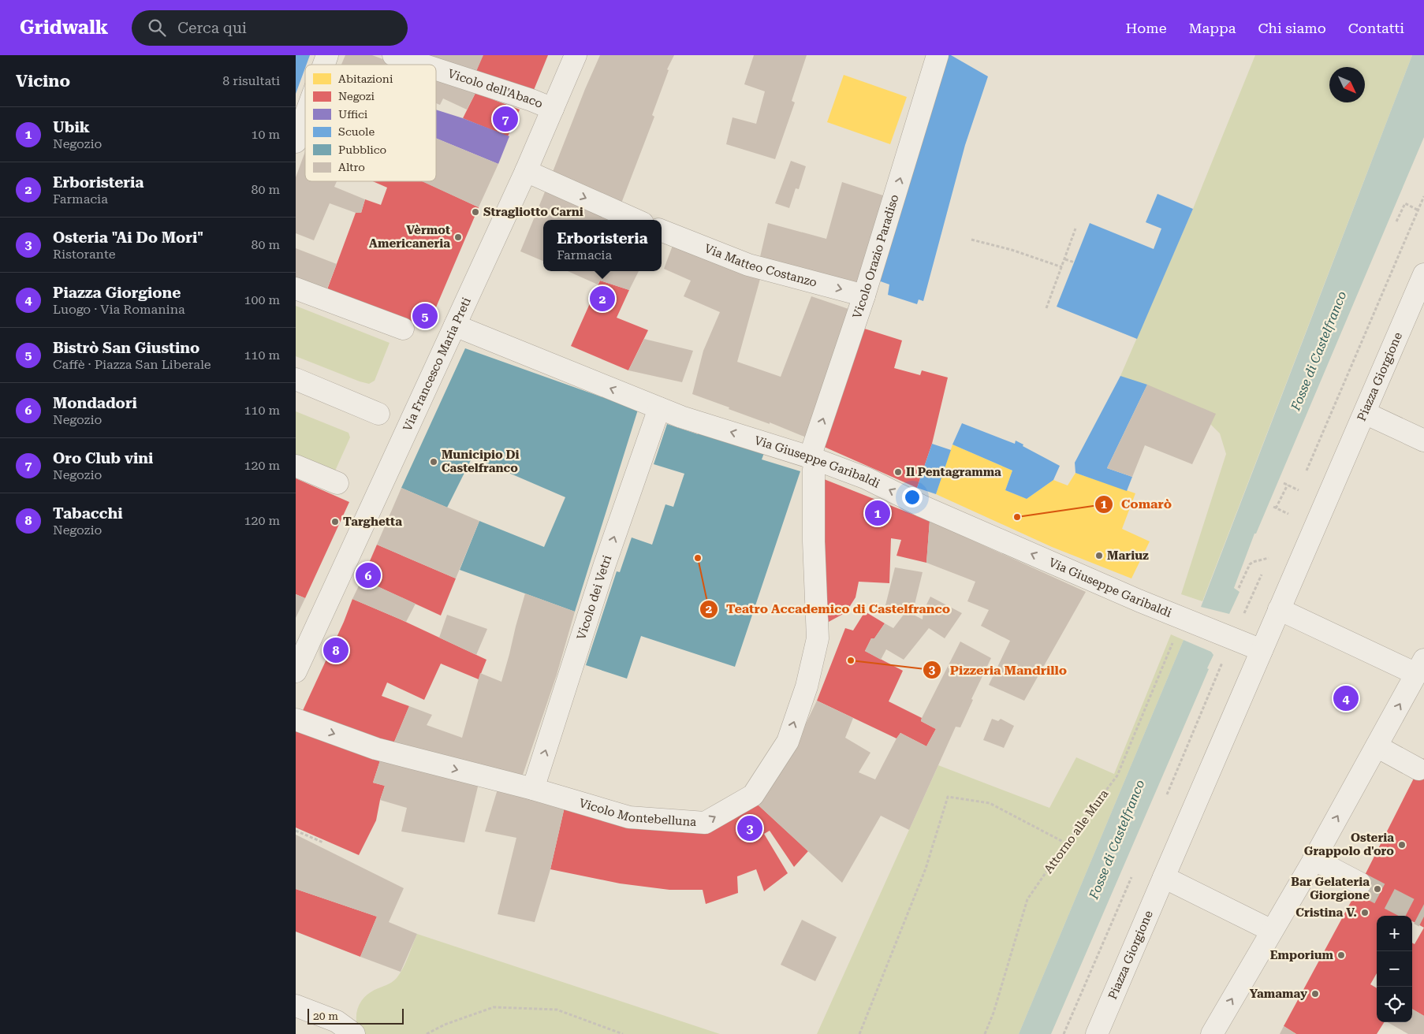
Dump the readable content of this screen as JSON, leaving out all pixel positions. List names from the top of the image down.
{
  "streets": {
    "street": [
      "Vicolo dell'Abaco",
      "Vicolo Orazio Paradiso",
      "Via Matteo Costanzo",
      "Via Francesco Maria Preti",
      "Piazza Giorgione",
      "Via Giuseppe Garibaldi",
      "Vicolo dei Vetri",
      "Vicolo Montebelluna"
    ],
    "path": ["Attorno alle Mura"]
  },
  "crossings": [
    ["Vicolo dell'Abaco", "Via Francesco Maria Preti"],
    ["Vicolo Orazio Paradiso", "Via Matteo Costanzo"],
    ["Vicolo Orazio Paradiso", "Via Giuseppe Garibaldi"],
    ["Vicolo Orazio Paradiso", "Vicolo Montebelluna"],
    ["Via Francesco Maria Preti", "Via Giuseppe Garibaldi"],
    ["Piazza Giorgione", "Via Giuseppe Garibaldi"],
    ["Via Giuseppe Garibaldi", "Vicolo dei Vetri"],
    ["Via Giuseppe Garibaldi", "Vicolo Montebelluna"],
    ["Via Giuseppe Garibaldi", "Attorno alle Mura"],
    ["Vicolo dei Vetri", "Vicolo Montebelluna"]
  ],
  "one_way": [
    "Vicolo Orazio Paradiso",
    "Via Matteo Costanzo",
    "Via Giuseppe Garibaldi",
    "Vicolo dei Vetri"
  ],
  "water": ["Fosse di Castelfranco"],
  "places": [
    "Stragliotto Carni",
    "Vèrmot Americaneria",
    "Municipio Di Castelfranco",
    "Il Pentagramma",
    "Comarò",
    "Targhetta",
    "Mariuz",
    "Teatro Accademico di Castelfranco",
    "Pizzeria Mandrillo",
    "Osteria Grappolo d'oro",
    "Bar Gelateria Giorgione",
    "Cristina V.",
    "Emporium",
    "Yamamay"
  ],
  "legend": [
    "Abitazioni",
    "Negozi",
    "Uffici",
    "Scuole",
    "Pubblico",
    "Altro"
  ],
  "scale_bar": "20 m",
  "north": "bottom right",
  "page": {
    "header": "Gridwalk",
    "search": "Cerca qui",
    "nav": [
      "Home",
      "Mappa",
      "Chi siamo",
      "Contatti"
    ],
    "heading": ["Vicino", "8 risultati"],
    "pins": [
      "7",
      "2",
      "5",
      "1",
      "6",
      "8",
      "4",
      "3"
    ],
    "list": [
      {
        "mark": "1",
        "name": "Ubik",
        "note": "Negozio",
        "value": "10 m"
      },
      {
        "mark": "2",
        "name": "Erboristeria",
        "note": "Farmacia",
        "value": "80 m"
      },
      {
        "mark": "3",
        "name": "Osteria \"Ai Do Mori\"",
        "note": "Ristorante",
        "value": "80 m"
      },
      {
        "mark": "4",
        "name": "Piazza Giorgione",
        "note": "Luogo · Via Romanina",
        "value": "100 m"
      },
      {
        "mark": "5",
        "name": "Bistrò San Giustino",
        "note": "Caffè · Piazza San Liberale",
        "value": "110 m"
      },
      {
        "mark": "6",
        "name": "Mondadori",
        "note": "Negozio",
        "value": "110 m"
      },
      {
        "mark": "7",
        "name": "Oro Club vini",
        "note": "Negozio",
        "value": "120 m"
      },
      {
        "mark": "8",
        "name": "Tabacchi",
        "note": "Negozio",
        "value": "120 m"
      }
    ],
    "popup": ["Erboristeria", "Farmacia"],
    "map_buttons": ["+", "−"],
    "scale": "20 m"
  }
}
